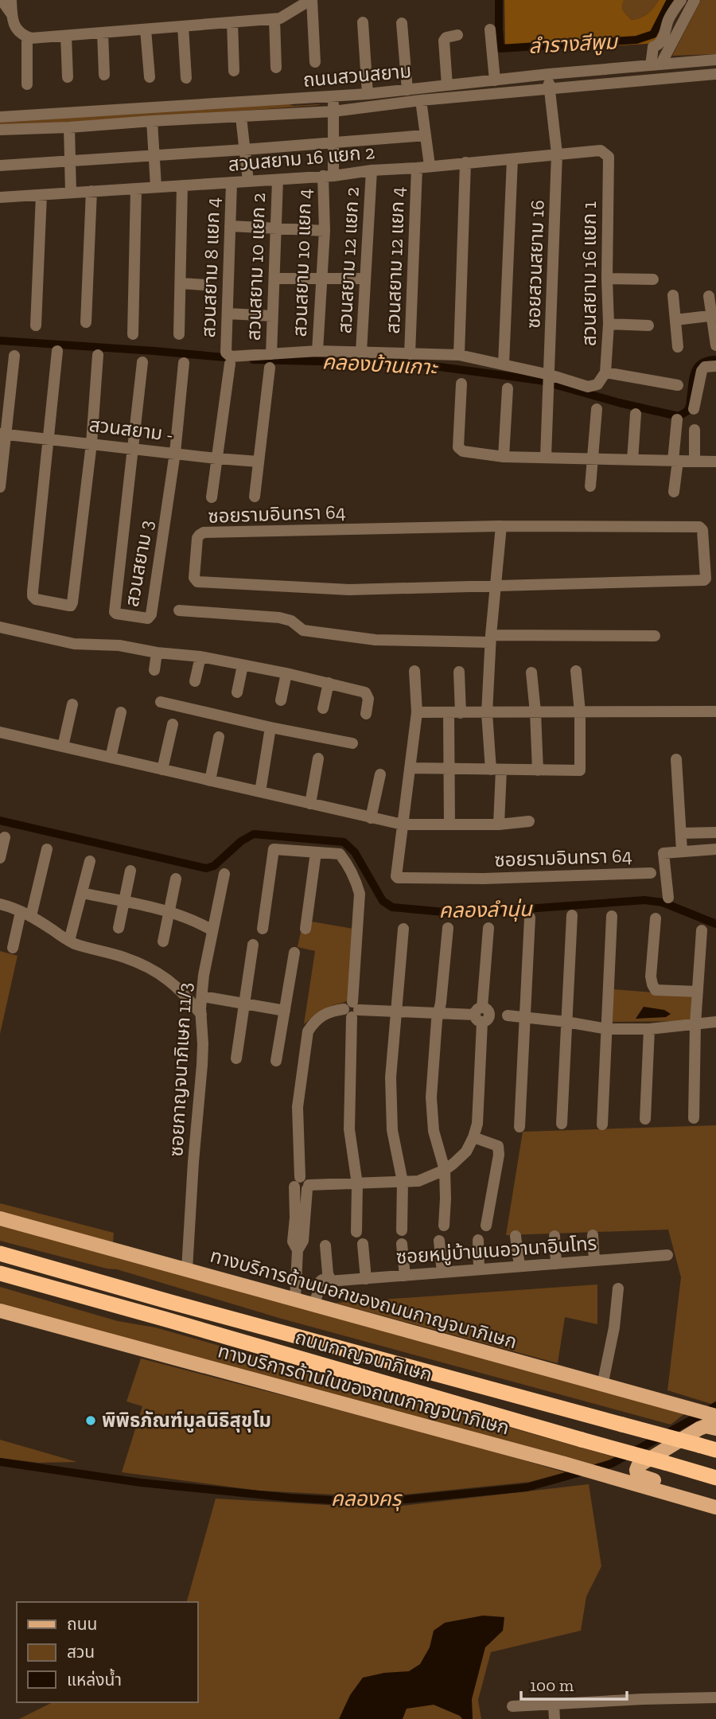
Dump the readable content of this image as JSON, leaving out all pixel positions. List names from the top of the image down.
{
  "streets": {
    "highway": ["ถนนกาญจนาภิเษก"],
    "main road": ["ทางบริการด้านนอกของถนนกาญจนาภิเษก", "ทางบริการด้านในของถนนกาญจนาภิเษก"],
    "street": [
      "ถนนสวนสยาม",
      "สวนสยาม 16 แยก 2",
      "สวนสยาม 12 แยก 2",
      "สวนสยาม 12 แยก 4",
      "สวนสยาม 10 แยก 4",
      "ซอยสวนสยาม 16",
      "สวนสยาม 10 แยก 2",
      "สวนสยาม 8 แยก 4",
      "สวนสยาม 16 แยก 1",
      "สวนสยาม -",
      "ซอยรามอินทรา 64",
      "สวนสยาม 3",
      "ซอยกาญจนาภิเษก 11/3",
      "ซอยหมู่บ้านเนอวานาอินโทร"
    ]
  },
  "crossings": [
    ["ถนนสวนสยาม", "สวนสยาม 10 แยก 4"],
    ["ถนนสวนสยาม", "ซอยสวนสยาม 16"],
    ["สวนสยาม 16 แยก 2", "สวนสยาม 12 แยก 2"],
    ["สวนสยาม 16 แยก 2", "สวนสยาม 12 แยก 4"],
    ["สวนสยาม 16 แยก 2", "สวนสยาม 10 แยก 4"],
    ["สวนสยาม 16 แยก 2", "ซอยสวนสยาม 16"],
    ["สวนสยาม 16 แยก 2", "สวนสยาม 10 แยก 2"],
    ["สวนสยาม 16 แยก 2", "สวนสยาม 8 แยก 4"],
    ["สวนสยาม 16 แยก 2", "สวนสยาม 16 แยก 1"],
    ["ซอยสวนสยาม 16", "สวนสยาม 16 แยก 1"],
    ["สวนสยาม 10 แยก 2", "สวนสยาม 8 แยก 4"],
    ["สวนสยาม -", "สวนสยาม 3"],
    ["ซอยกาญจนาภิเษก 11/3", "ทางบริการด้านนอกของถนนกาญจนาภิเษก"],
    ["ซอยหมู่บ้านเนอวานาอินโทร", "ทางบริการด้านนอกของถนนกาญจนาภิเษก"]
  ],
  "water": [
    "ลำรางสีพูม",
    "คลองบ้านเกาะ",
    "คลองลำนุ่น",
    "คลองครุ"
  ],
  "places": ["พิพิธภัณฑ์มูลนิธิสุขุโม"],
  "legend": ["ถนน", "สวน", "แหล่งน้ำ"],
  "scale_bar": "100 m"
}
